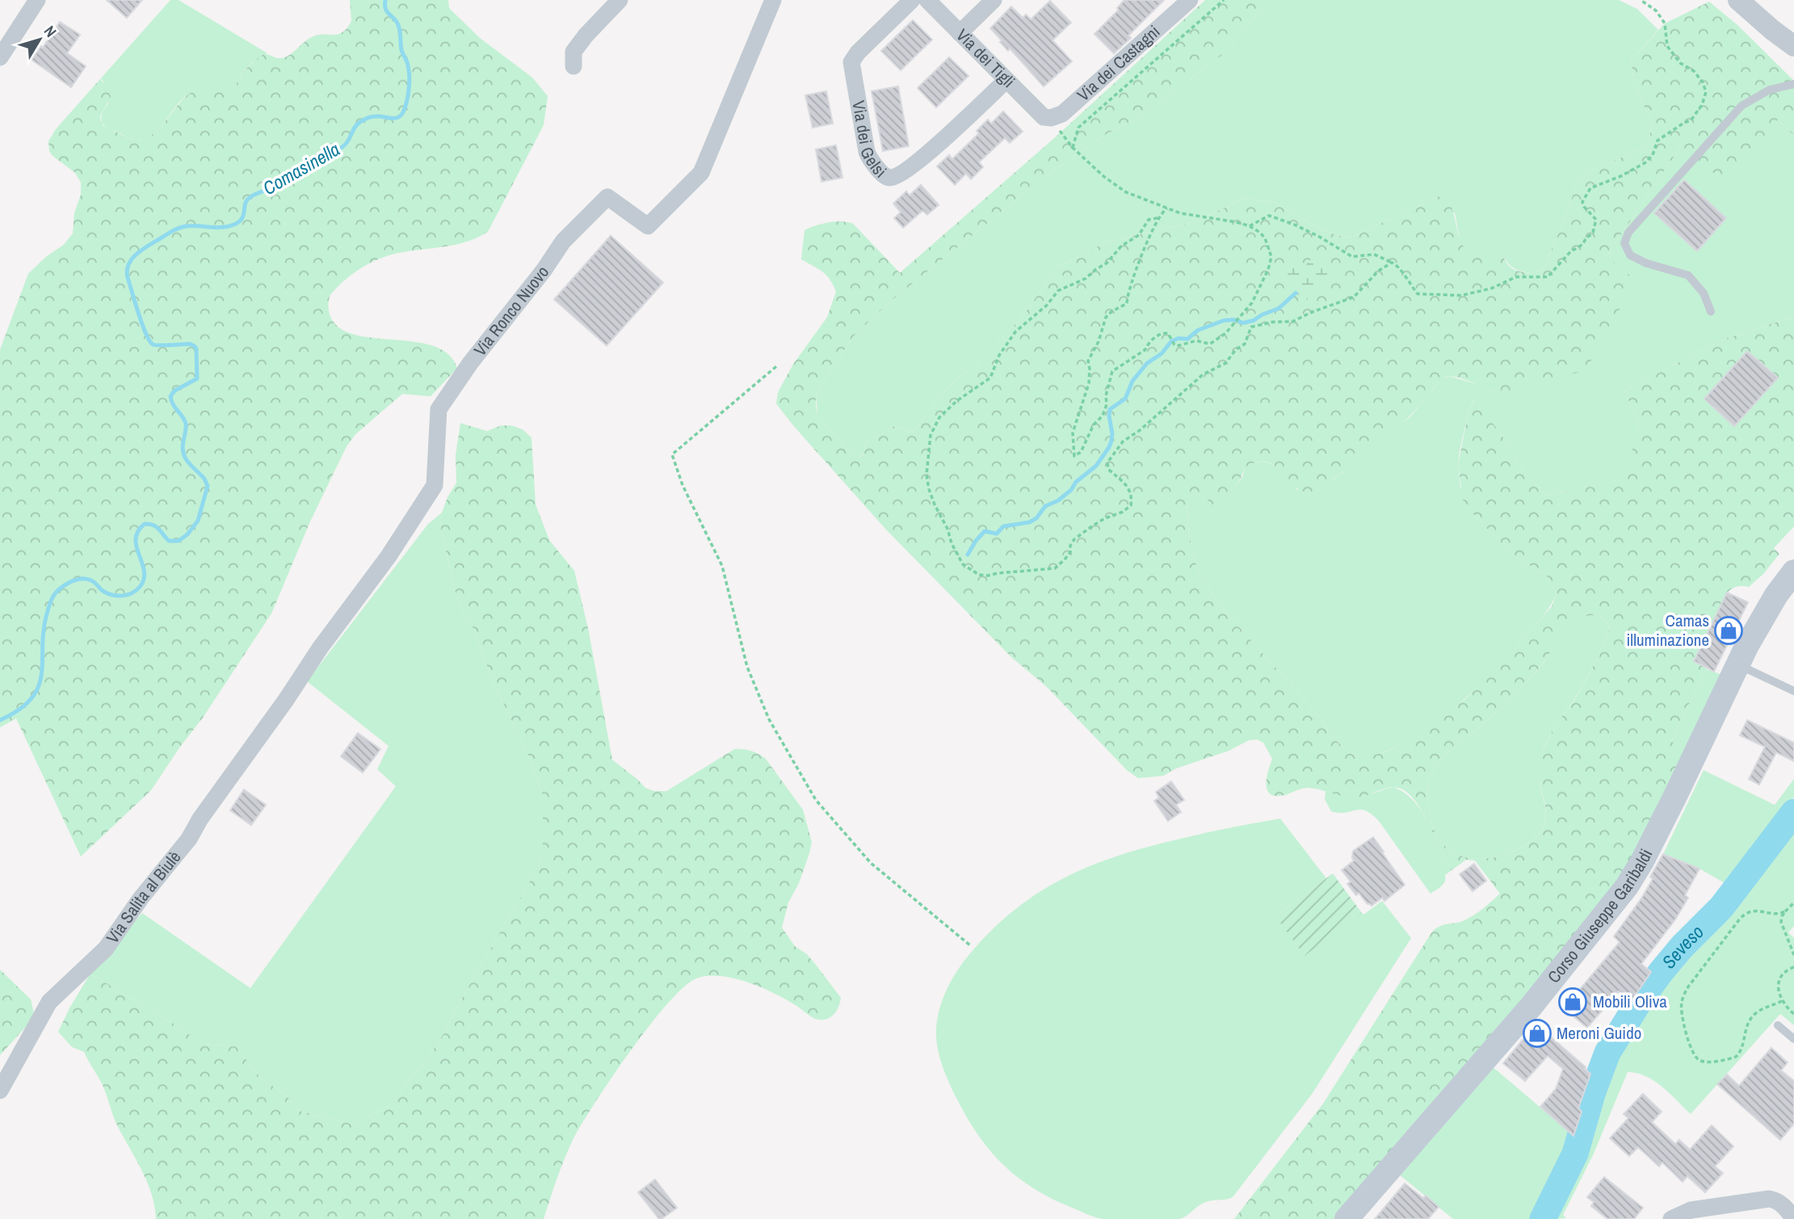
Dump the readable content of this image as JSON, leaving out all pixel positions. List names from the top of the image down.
{
  "streets": {
    "main road": ["Corso Giuseppe Garibaldi"],
    "street": [
      "Via dei Tigli",
      "Via dei Castagni",
      "Via dei Gelsi",
      "Via Ronco Nuovo",
      "Via Salita al Biulè"
    ]
  },
  "crossings": [
    ["Via dei Tigli", "Via dei Castagni"],
    ["Via dei Tigli", "Via dei Gelsi"],
    ["Via Ronco Nuovo", "Via Salita al Biulè"]
  ],
  "water": ["Comasinella", "Seveso"],
  "places": {
    "shop": ["Camas illuminazione", "Mobili Oliva", "Meroni Guido"]
  },
  "north": "top right"
}
